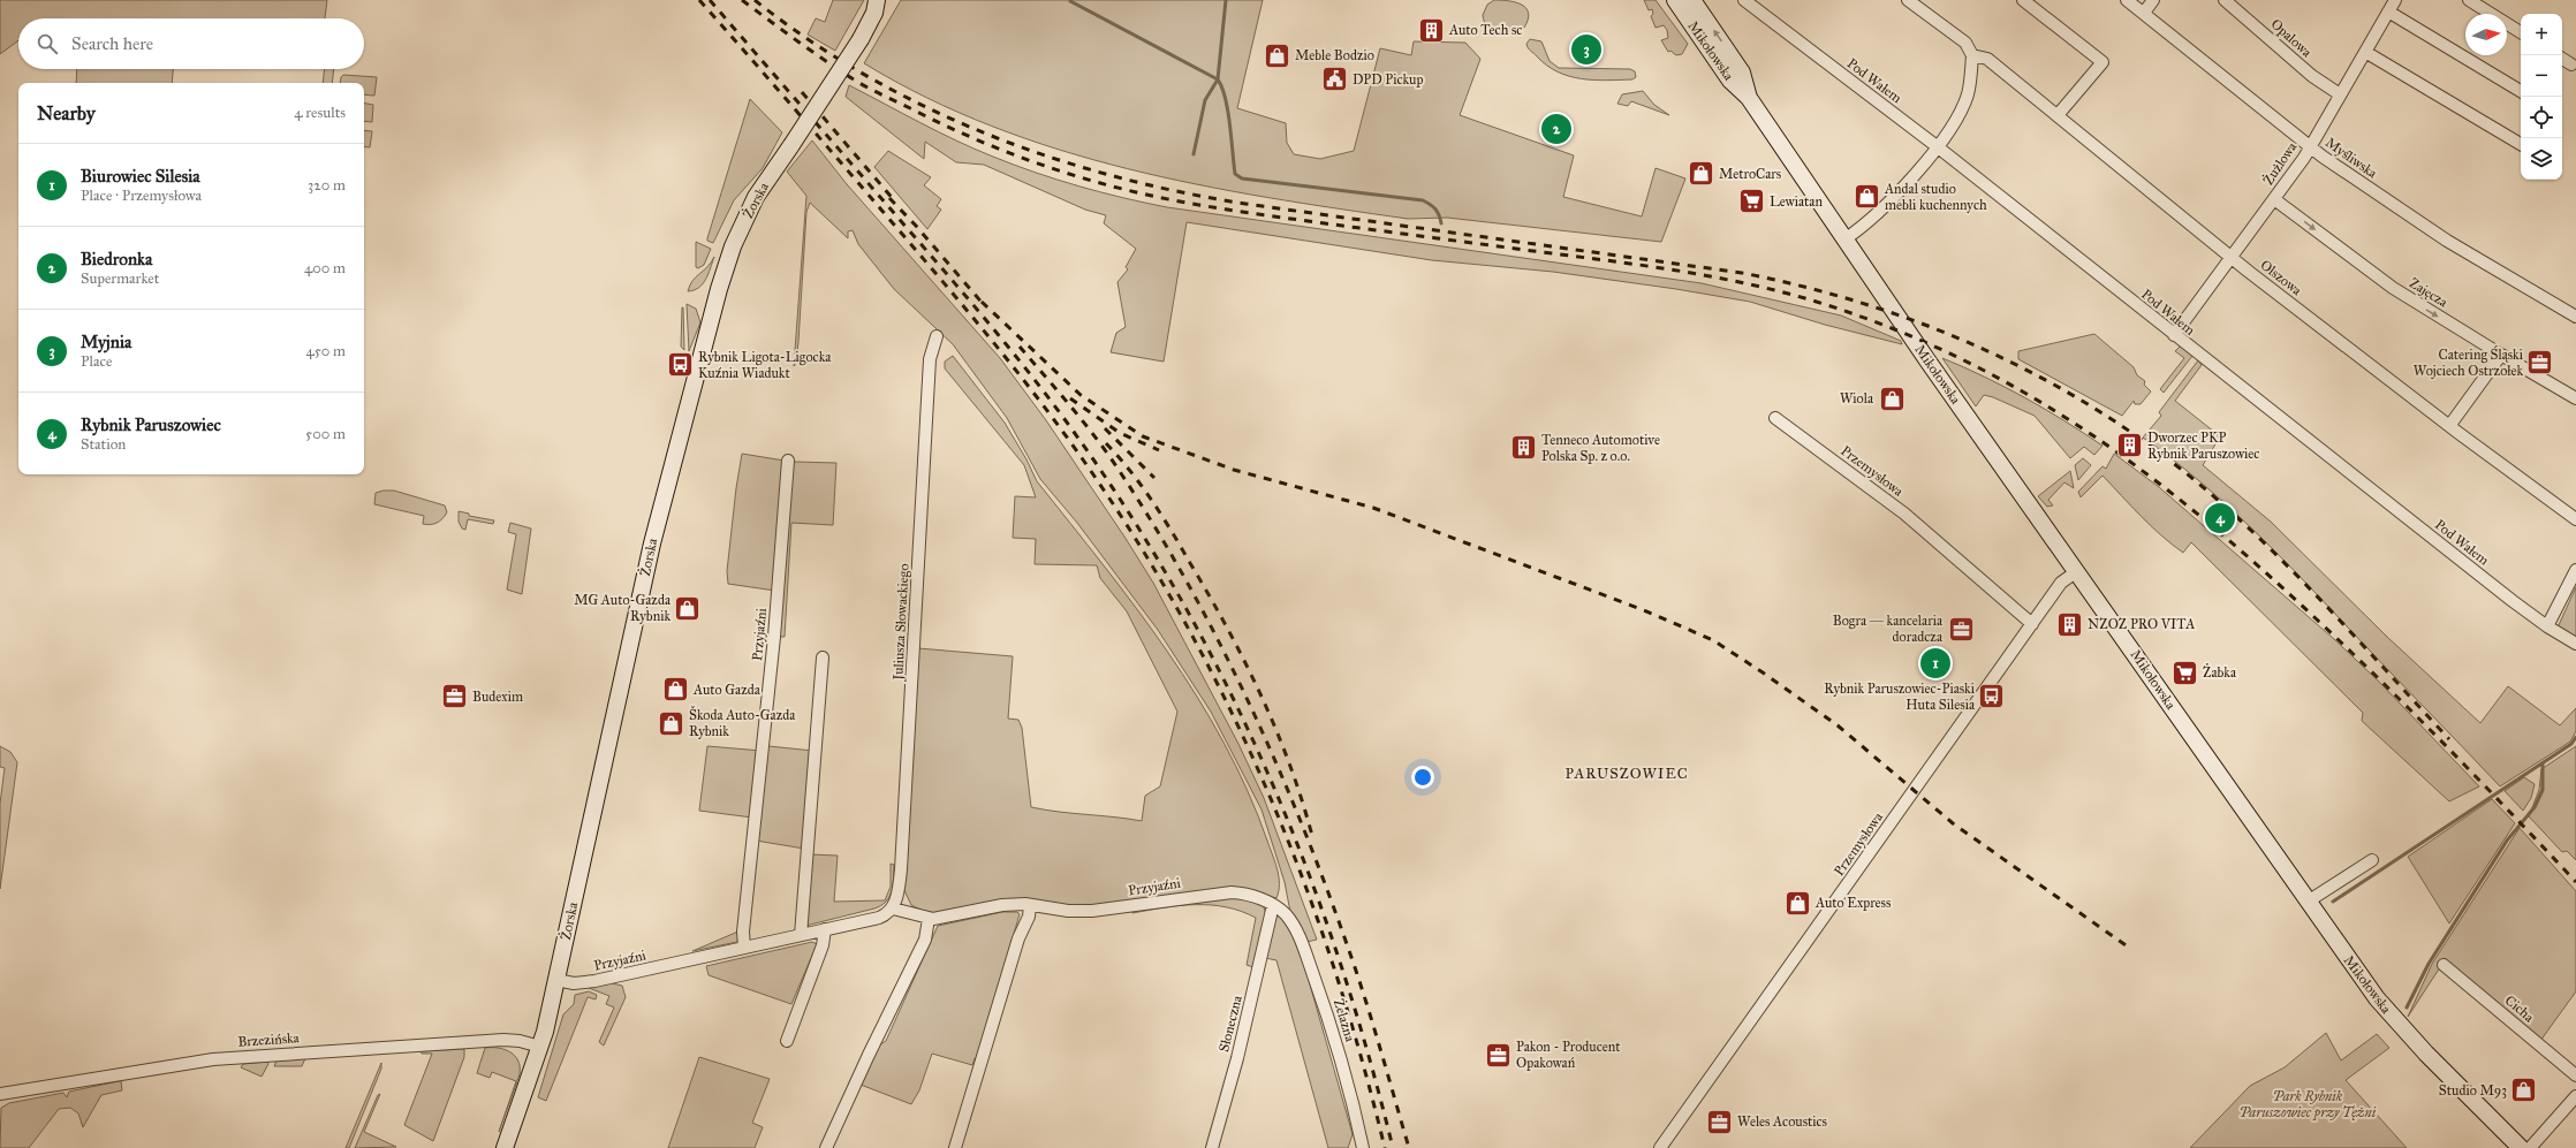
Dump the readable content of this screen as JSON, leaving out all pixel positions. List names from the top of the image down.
{
  "streets": {
    "main road": ["Mikołowska", "Żorska"],
    "street": [
      "Opalowa",
      "Pod Wałem",
      "Myśliwska",
      "Żużlowa",
      "Olszowa",
      "Zajęcza",
      "Przemysłowa",
      "Juliusza Słowackiego",
      "Przyjaźni",
      "Cicha",
      "Żelazna",
      "Słoneczna",
      "Brzezińska"
    ]
  },
  "crossings": [
    ["Opalowa", "Żużlowa"],
    ["Mikołowska", "Przemysłowa"],
    ["Pod Wałem", "Żużlowa"],
    ["Myśliwska", "Żużlowa"],
    ["Żużlowa", "Olszowa"],
    ["Żużlowa", "Zajęcza"],
    ["Żorska", "Przyjaźni"],
    ["Żorska", "Brzezińska"],
    ["Juliusza Słowackiego", "Przyjaźni"],
    ["Przyjaźni", "Żelazna"],
    ["Przyjaźni", "Słoneczna"],
    ["Żelazna", "Słoneczna"]
  ],
  "one_way": ["Zajęcza"],
  "districts": ["PARUSZOWIEC"],
  "parks": ["Park Rybnik Paruszowiec przy Tężni"],
  "places": {
    "building": [
      "Auto Tech sc",
      "Dworzec PKP Rybnik Paruszowiec",
      "Tenneco Automotive Polska Sp. z o.o.",
      "NZOZ PRO VITA"
    ],
    "shop": [
      "Meble Bodzio",
      "MetroCars",
      "Andal studio mebli kuchennych",
      "Wiola",
      "MG Auto-Gazda Rybnik",
      "Auto Gazda",
      "Škoda Auto-Gazda Rybnik",
      "Auto Express",
      "Studio M93"
    ],
    "public building": ["DPD Pickup"],
    "supermarket": ["Lewiatan", "Żabka"],
    "office": [
      "Catering Śląski Wojciech Ostrzołek",
      "Bogra — kancelaria doradcza",
      "Budexim",
      "Pakon - Producent Opakowań",
      "Weles Acoustics"
    ],
    "bus stop": ["Rybnik Ligota-Ligocka Kuźnia Wiadukt", "Rybnik Paruszowiec-Piaski Huta Silesia"]
  },
  "north": "right",
  "page": {
    "map_buttons": ["+", "−"],
    "search": "Search here",
    "pins": [
      "3",
      "2",
      "4",
      "1"
    ],
    "heading": ["Nearby", "4 results"],
    "list": [
      {
        "mark": "1",
        "name": "Biurowiec Silesia",
        "note": "Place · Przemysłowa",
        "value": "320 m"
      },
      {
        "mark": "2",
        "name": "Biedronka",
        "note": "Supermarket",
        "value": "400 m"
      },
      {
        "mark": "3",
        "name": "Myjnia",
        "note": "Place",
        "value": "450 m"
      },
      {
        "mark": "4",
        "name": "Rybnik Paruszowiec",
        "note": "Station",
        "value": "500 m"
      }
    ]
  }
}
